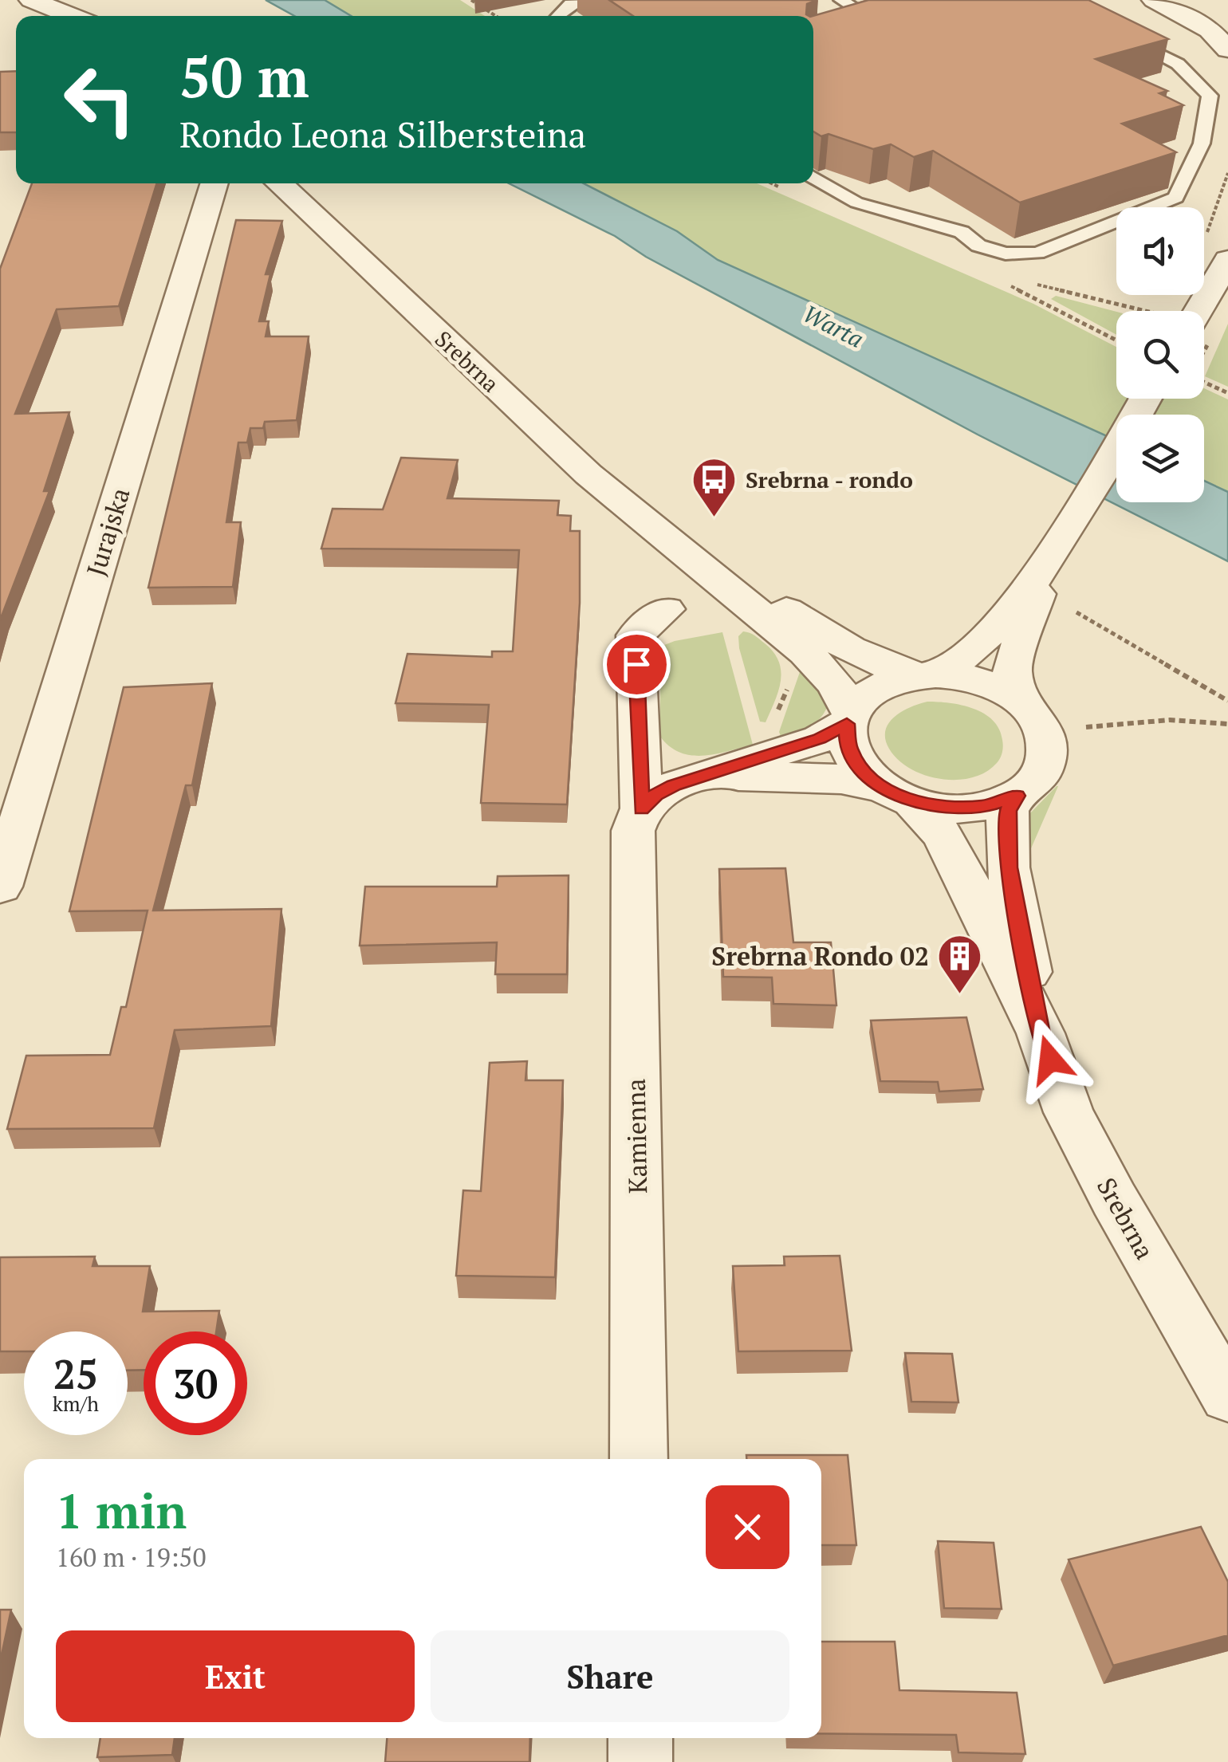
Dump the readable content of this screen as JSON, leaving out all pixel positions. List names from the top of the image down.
{
  "streets": {
    "street": ["Srebrna", "Jurajska", "Kamienna"]
  },
  "water": ["Warta"],
  "places": {
    "bus stop": ["Srebrna - rondo"],
    "building": ["Srebrna Rondo 02"]
  },
  "page": {
    "turn": ["50 m", "Rondo Leona Silbersteina"],
    "speed": "25 km/h",
    "limit": "30",
    "heading": ["1 min", "160 m · 19:50"],
    "buttons": ["Exit", "Share"]
  }
}
